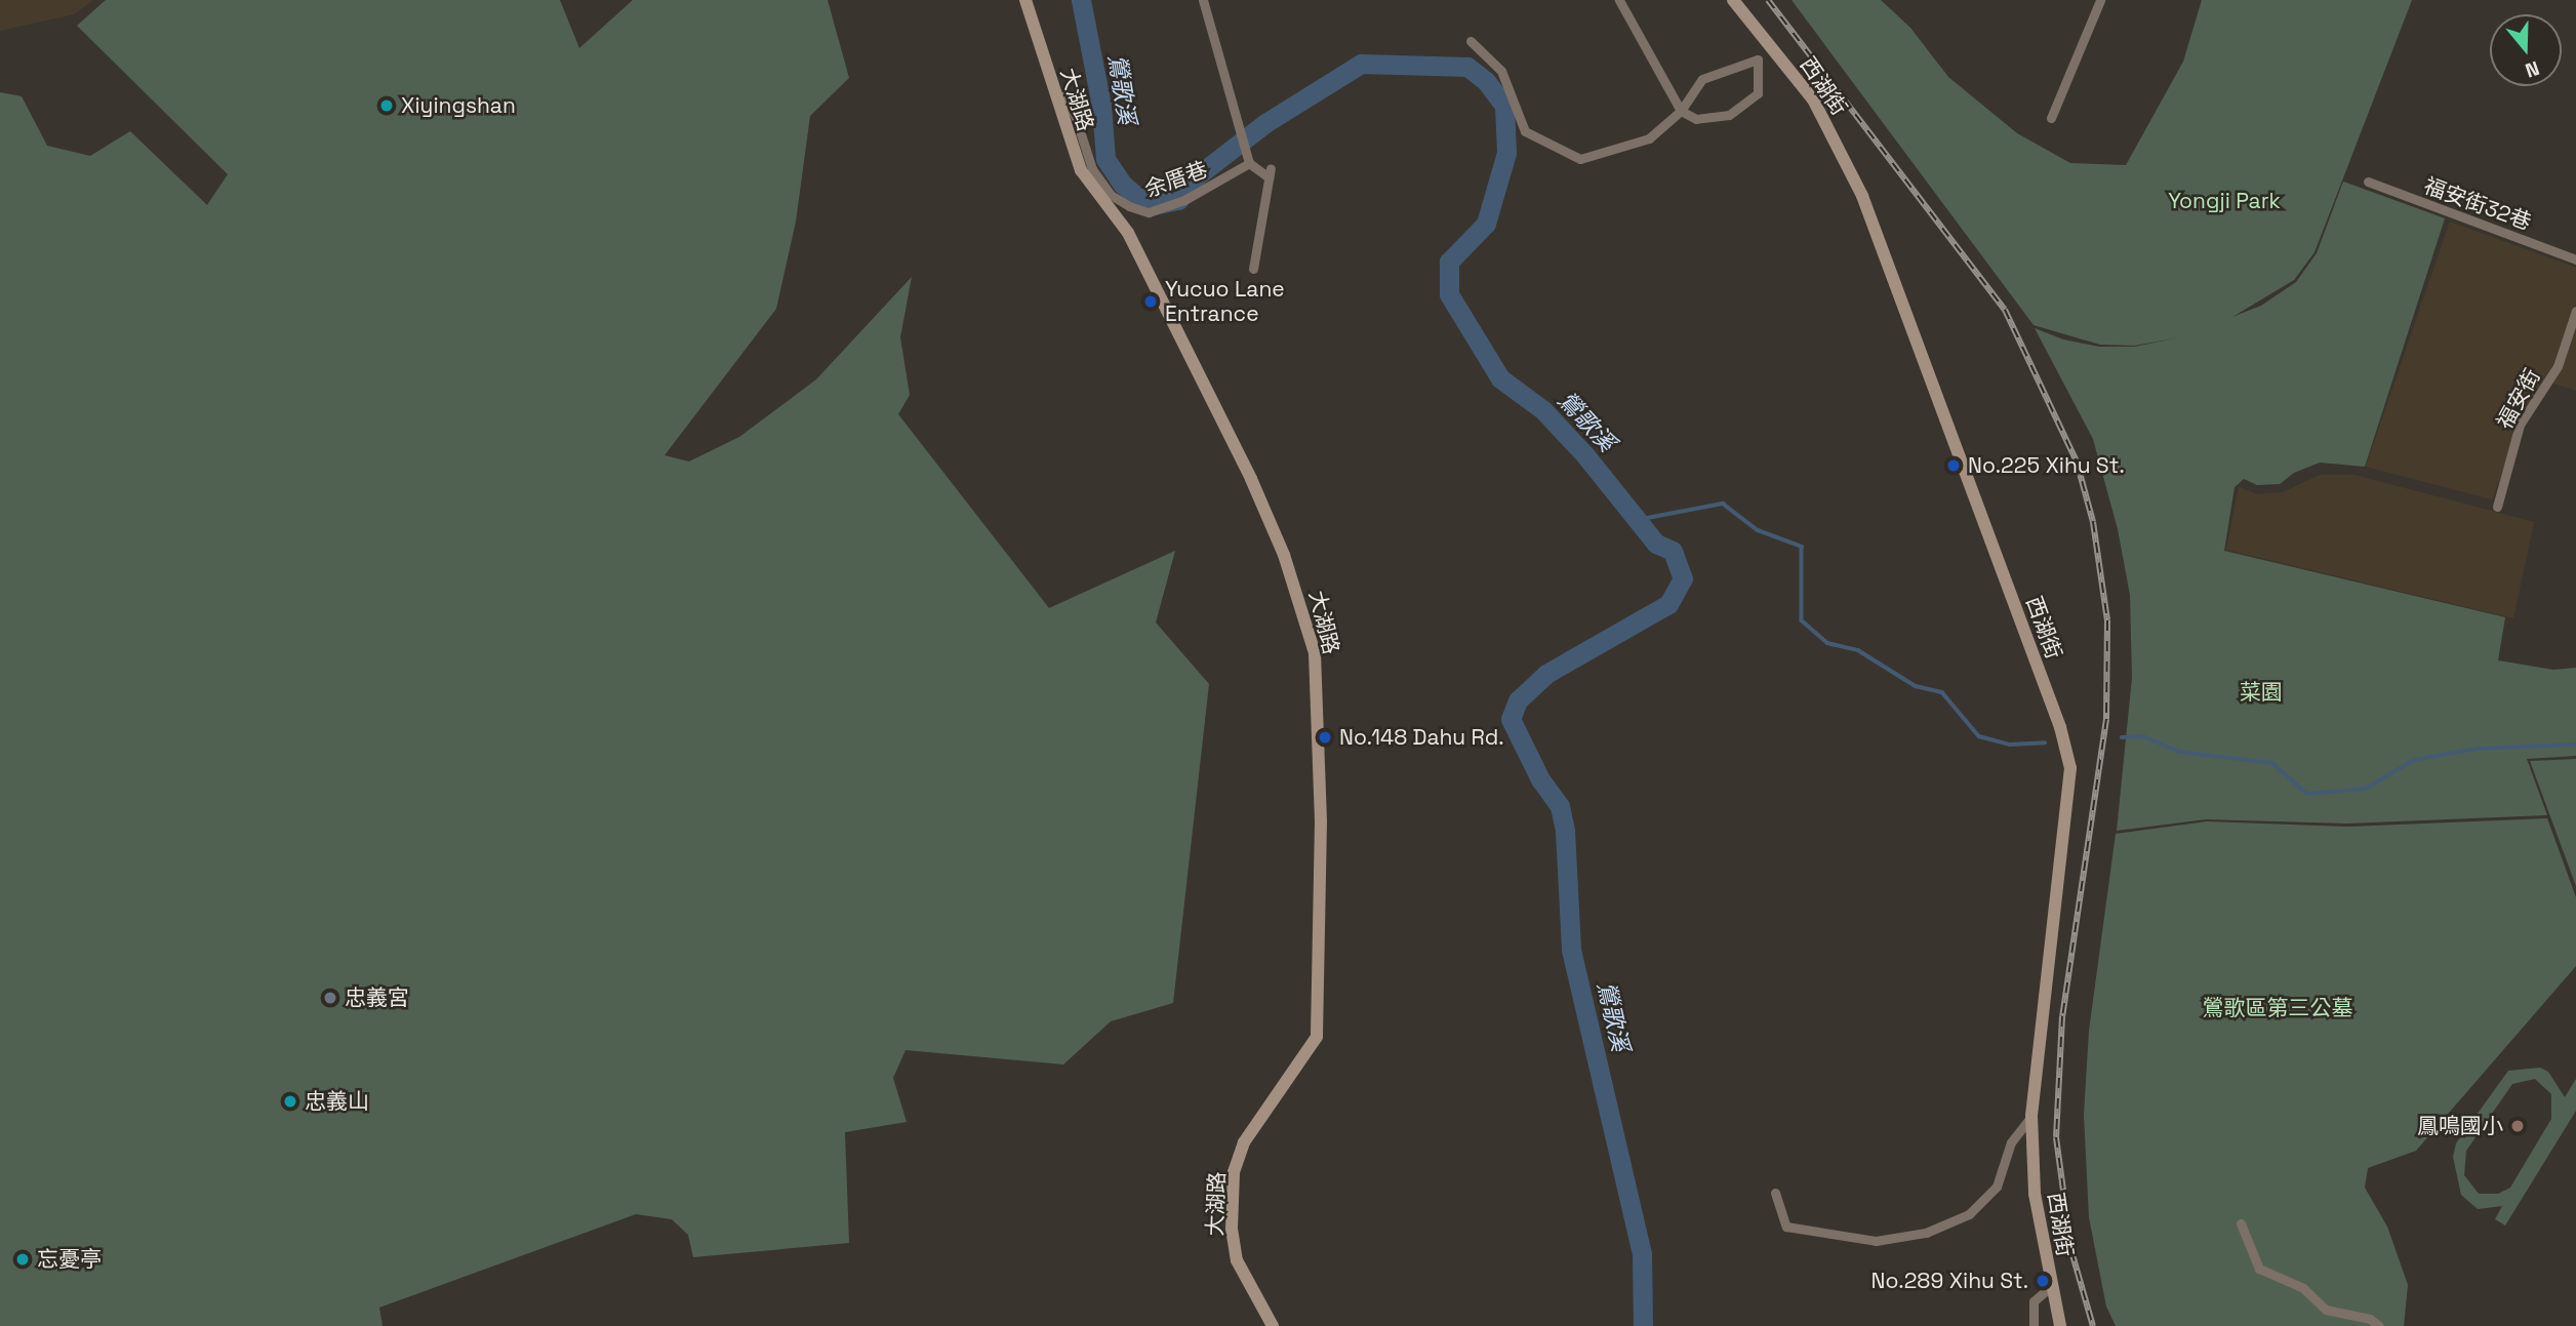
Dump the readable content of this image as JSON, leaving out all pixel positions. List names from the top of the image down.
{
  "streets": {
    "street": [
      "西湖街",
      "大湖路",
      "余厝巷",
      "福安街32巷",
      "福安街"
    ]
  },
  "crossings": [
    ["大湖路", "余厝巷"]
  ],
  "water": ["鶯歌溪"],
  "parks": ["Yongji Park", "菜園", "鶯歌區第三公墓"],
  "places": [
    "Xiyingshan",
    "Yucuo Lane Entrance",
    "No.225 Xihu St.",
    "No.148 Dahu Rd.",
    "忠義宮",
    "忠義山",
    "鳳鳴國小",
    "忘憂亭",
    "No.289 Xihu St."
  ],
  "north": "bottom"
}
